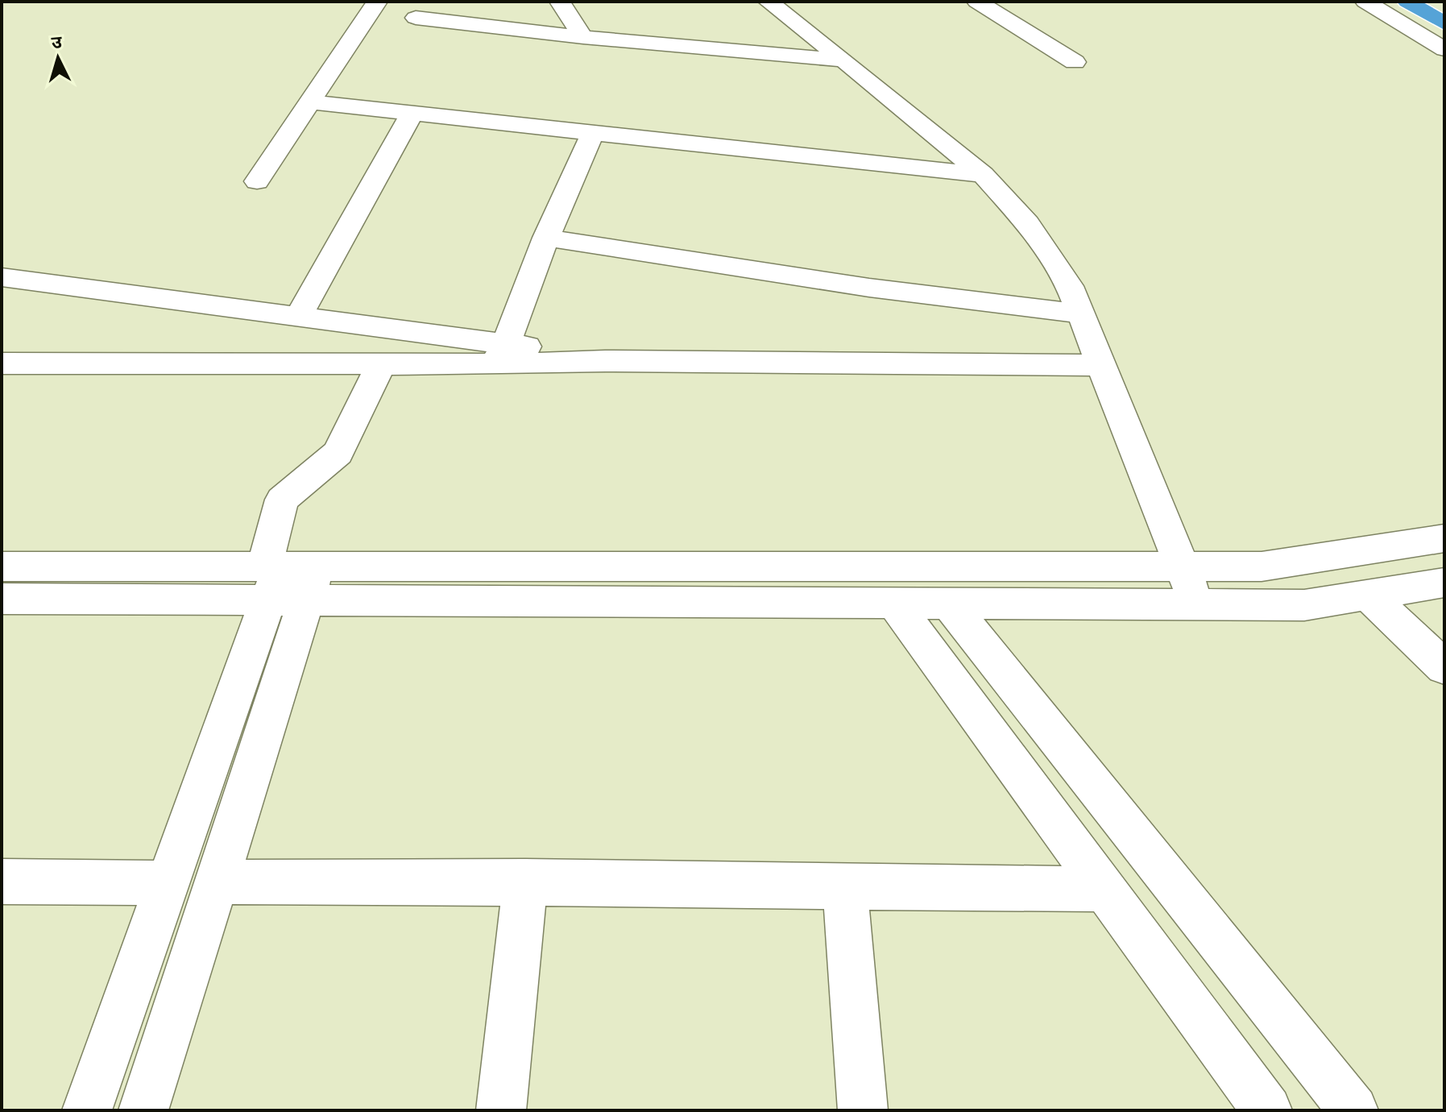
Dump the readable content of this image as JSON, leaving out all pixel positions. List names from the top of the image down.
{
  "north": "top"
}
